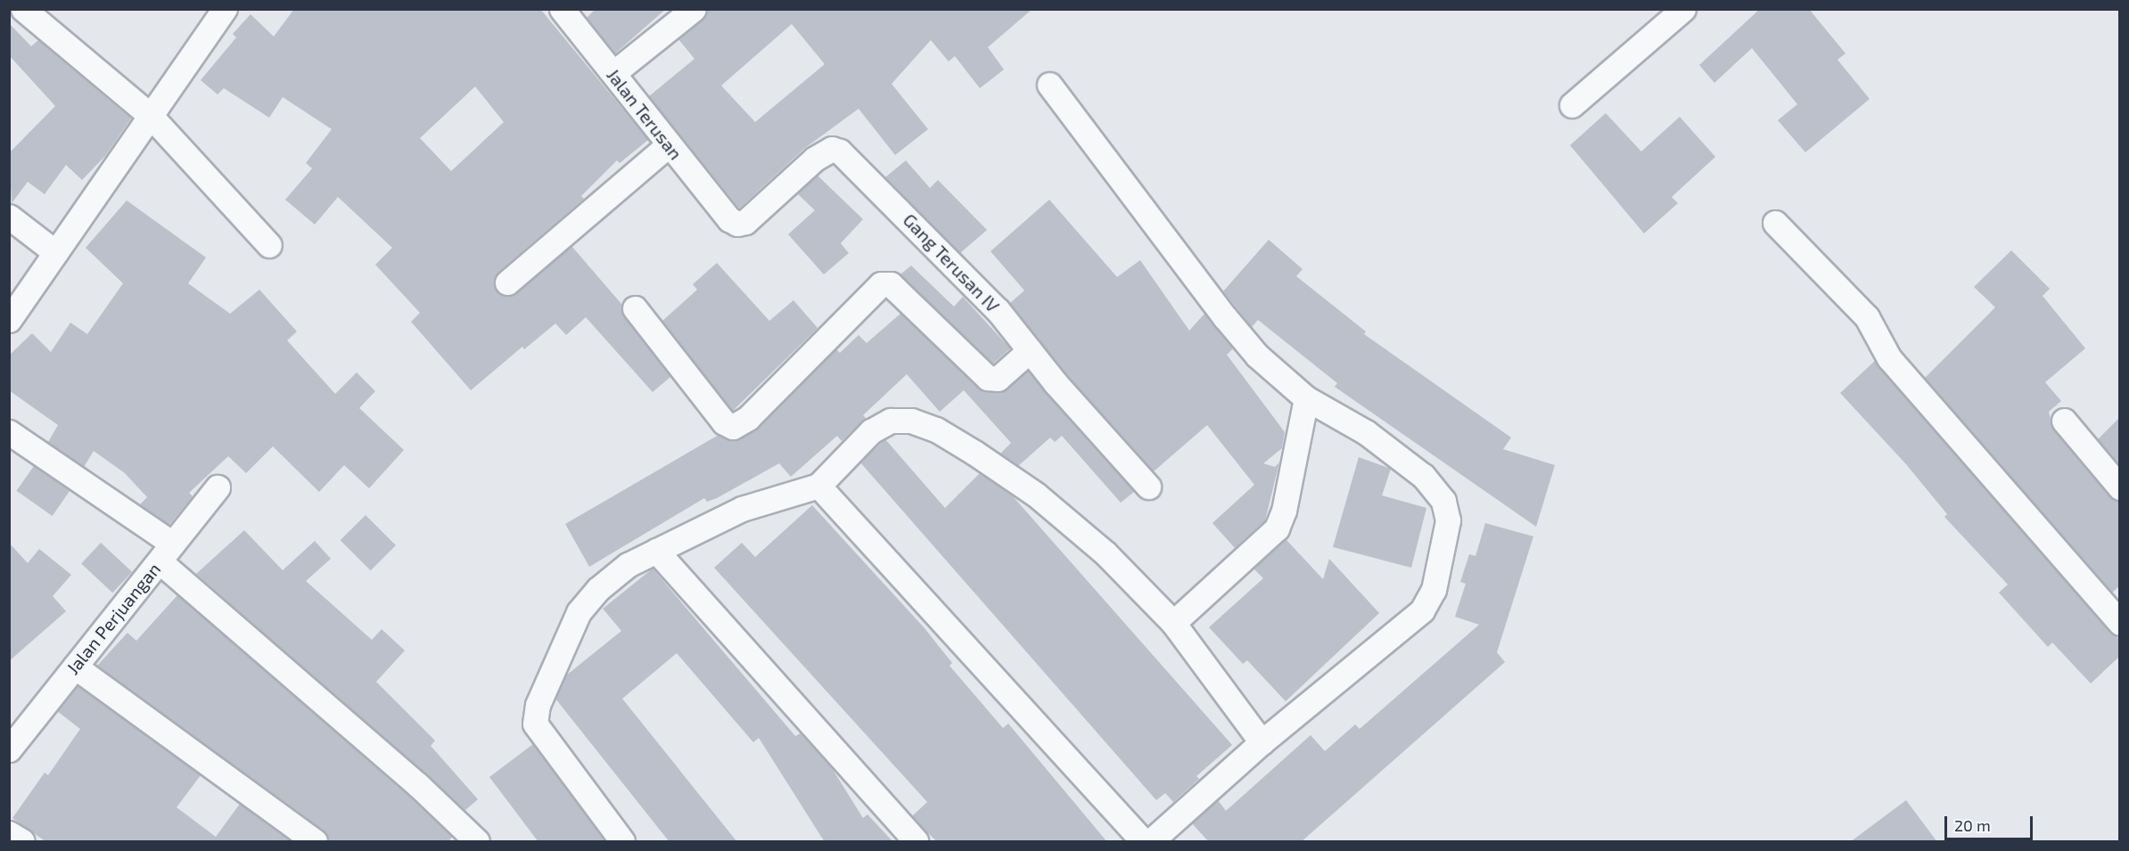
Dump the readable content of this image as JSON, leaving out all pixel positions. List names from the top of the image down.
{
  "streets": {
    "street": ["Jalan Terusan", "Gang Terusan IV", "Jalan Perjuangan"]
  },
  "crossings": [
    ["Jalan Terusan", "Gang Terusan IV"]
  ],
  "scale_bar": "20 m"
}
